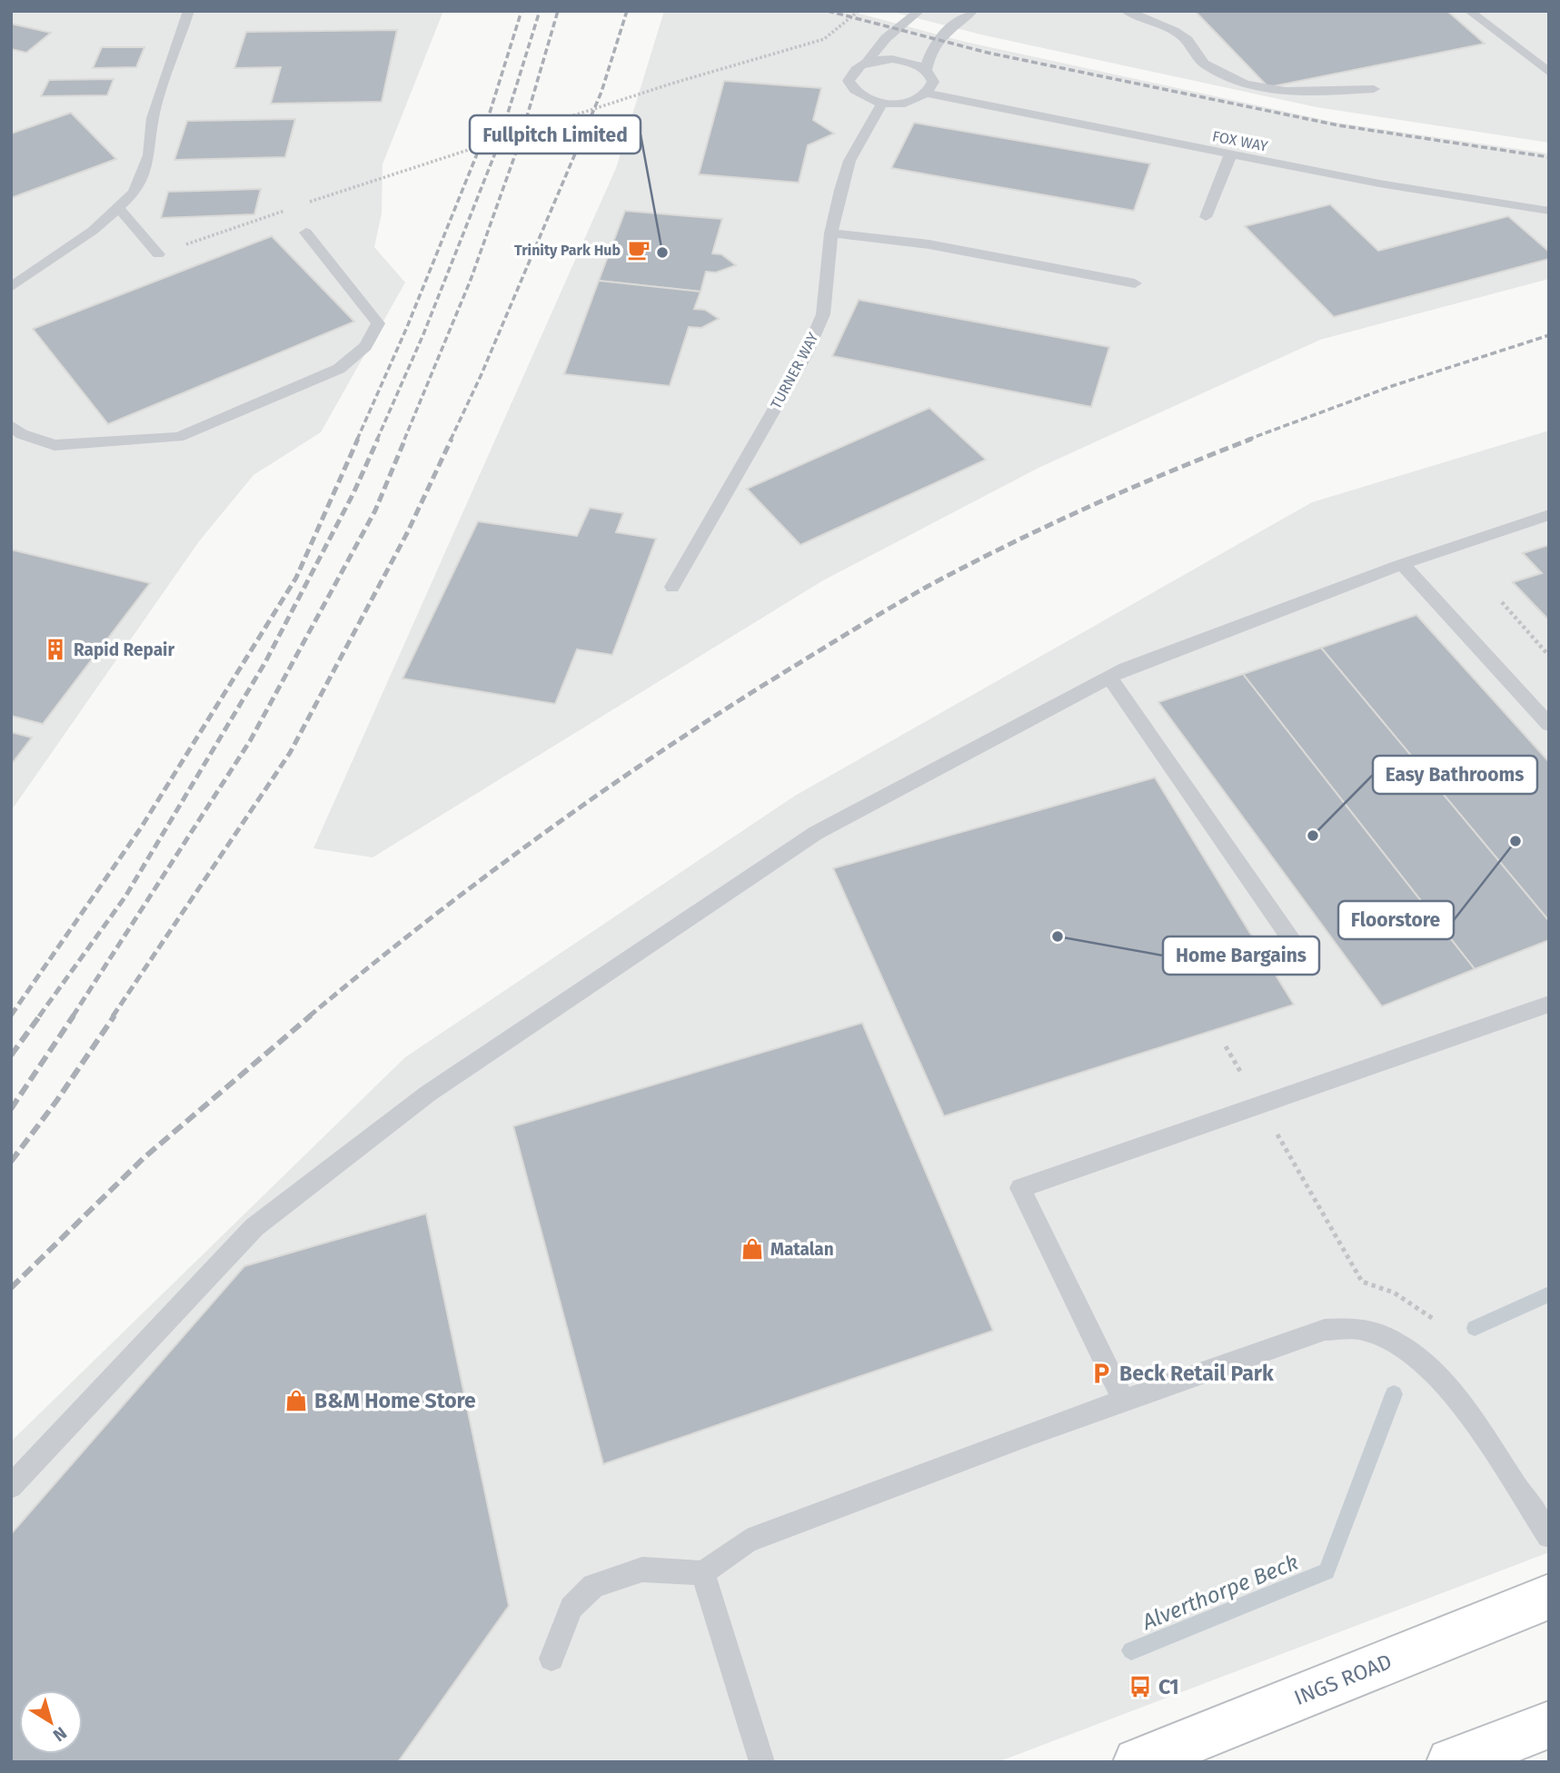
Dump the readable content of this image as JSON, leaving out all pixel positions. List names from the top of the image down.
{
  "streets": {
    "highway": ["INGS ROAD"],
    "lane": ["FOX WAY", "TURNER WAY"]
  },
  "water": ["Alverthorpe Beck"],
  "places": {
    "cafe": ["Trinity Park Hub"],
    "other": [
      "Fullpitch Limited",
      "Easy Bathrooms",
      "Floorstore",
      "Home Bargains"
    ],
    "building": ["Rapid Repair"],
    "shop": ["Matalan", "B&M Home Store"],
    "parking": ["Beck Retail Park"],
    "bus stop": ["C1"]
  },
  "north": "bottom right"
}
